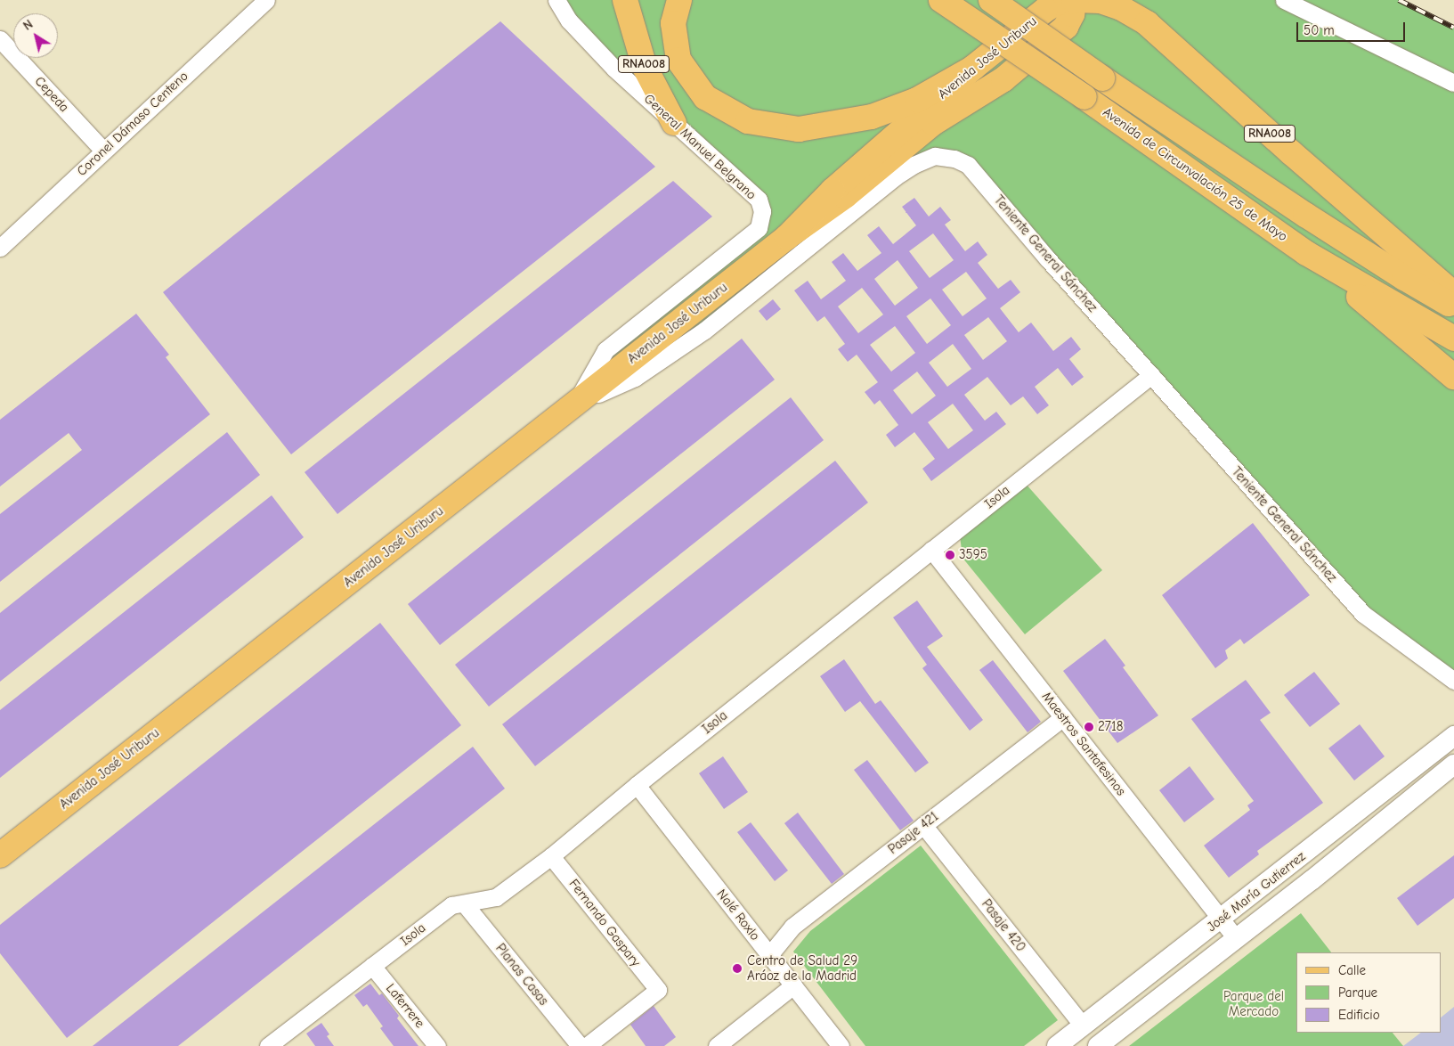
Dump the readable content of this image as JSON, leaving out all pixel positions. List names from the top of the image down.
{
  "streets": {
    "main road": ["Avenida José Uriburu", "RNA008", "Avenida de Circunvalación 25 de Mayo"],
    "street": [
      "Cepeda",
      "Coronel Dámaso Centeno",
      "General Manuel Belgrano",
      "Teniente General Sánchez",
      "Isola",
      "Maestros Santafesinos",
      "Pasaje 421",
      "José María Gutierrez",
      "Nalé Roxlo",
      "Fernando Gaspary",
      "Pasaje 420",
      "Planas Casas",
      "Laferrere"
    ]
  },
  "crossings": [
    ["Avenida José Uriburu", "RNA008"],
    ["Avenida José Uriburu", "General Manuel Belgrano"],
    ["Avenida José Uriburu", "Teniente General Sánchez"],
    ["RNA008", "General Manuel Belgrano"],
    ["Cepeda", "Coronel Dámaso Centeno"],
    ["General Manuel Belgrano", "Teniente General Sánchez"],
    ["Teniente General Sánchez", "Isola"],
    ["Isola", "Maestros Santafesinos"],
    ["Isola", "Nalé Roxlo"],
    ["Isola", "Fernando Gaspary"],
    ["Isola", "Planas Casas"],
    ["Isola", "Laferrere"],
    ["Maestros Santafesinos", "Pasaje 421"],
    ["Maestros Santafesinos", "José María Gutierrez"],
    ["Pasaje 421", "Nalé Roxlo"],
    ["Pasaje 421", "Pasaje 420"],
    ["José María Gutierrez", "Pasaje 420"]
  ],
  "parks": ["Parque del Mercado"],
  "places": ["3595", "2718", "Centro de Salud 29 Aráoz de la Madrid"],
  "legend": ["Calle", "Parque", "Edificio"],
  "scale_bar": "50 m",
  "north": "top left"
}
